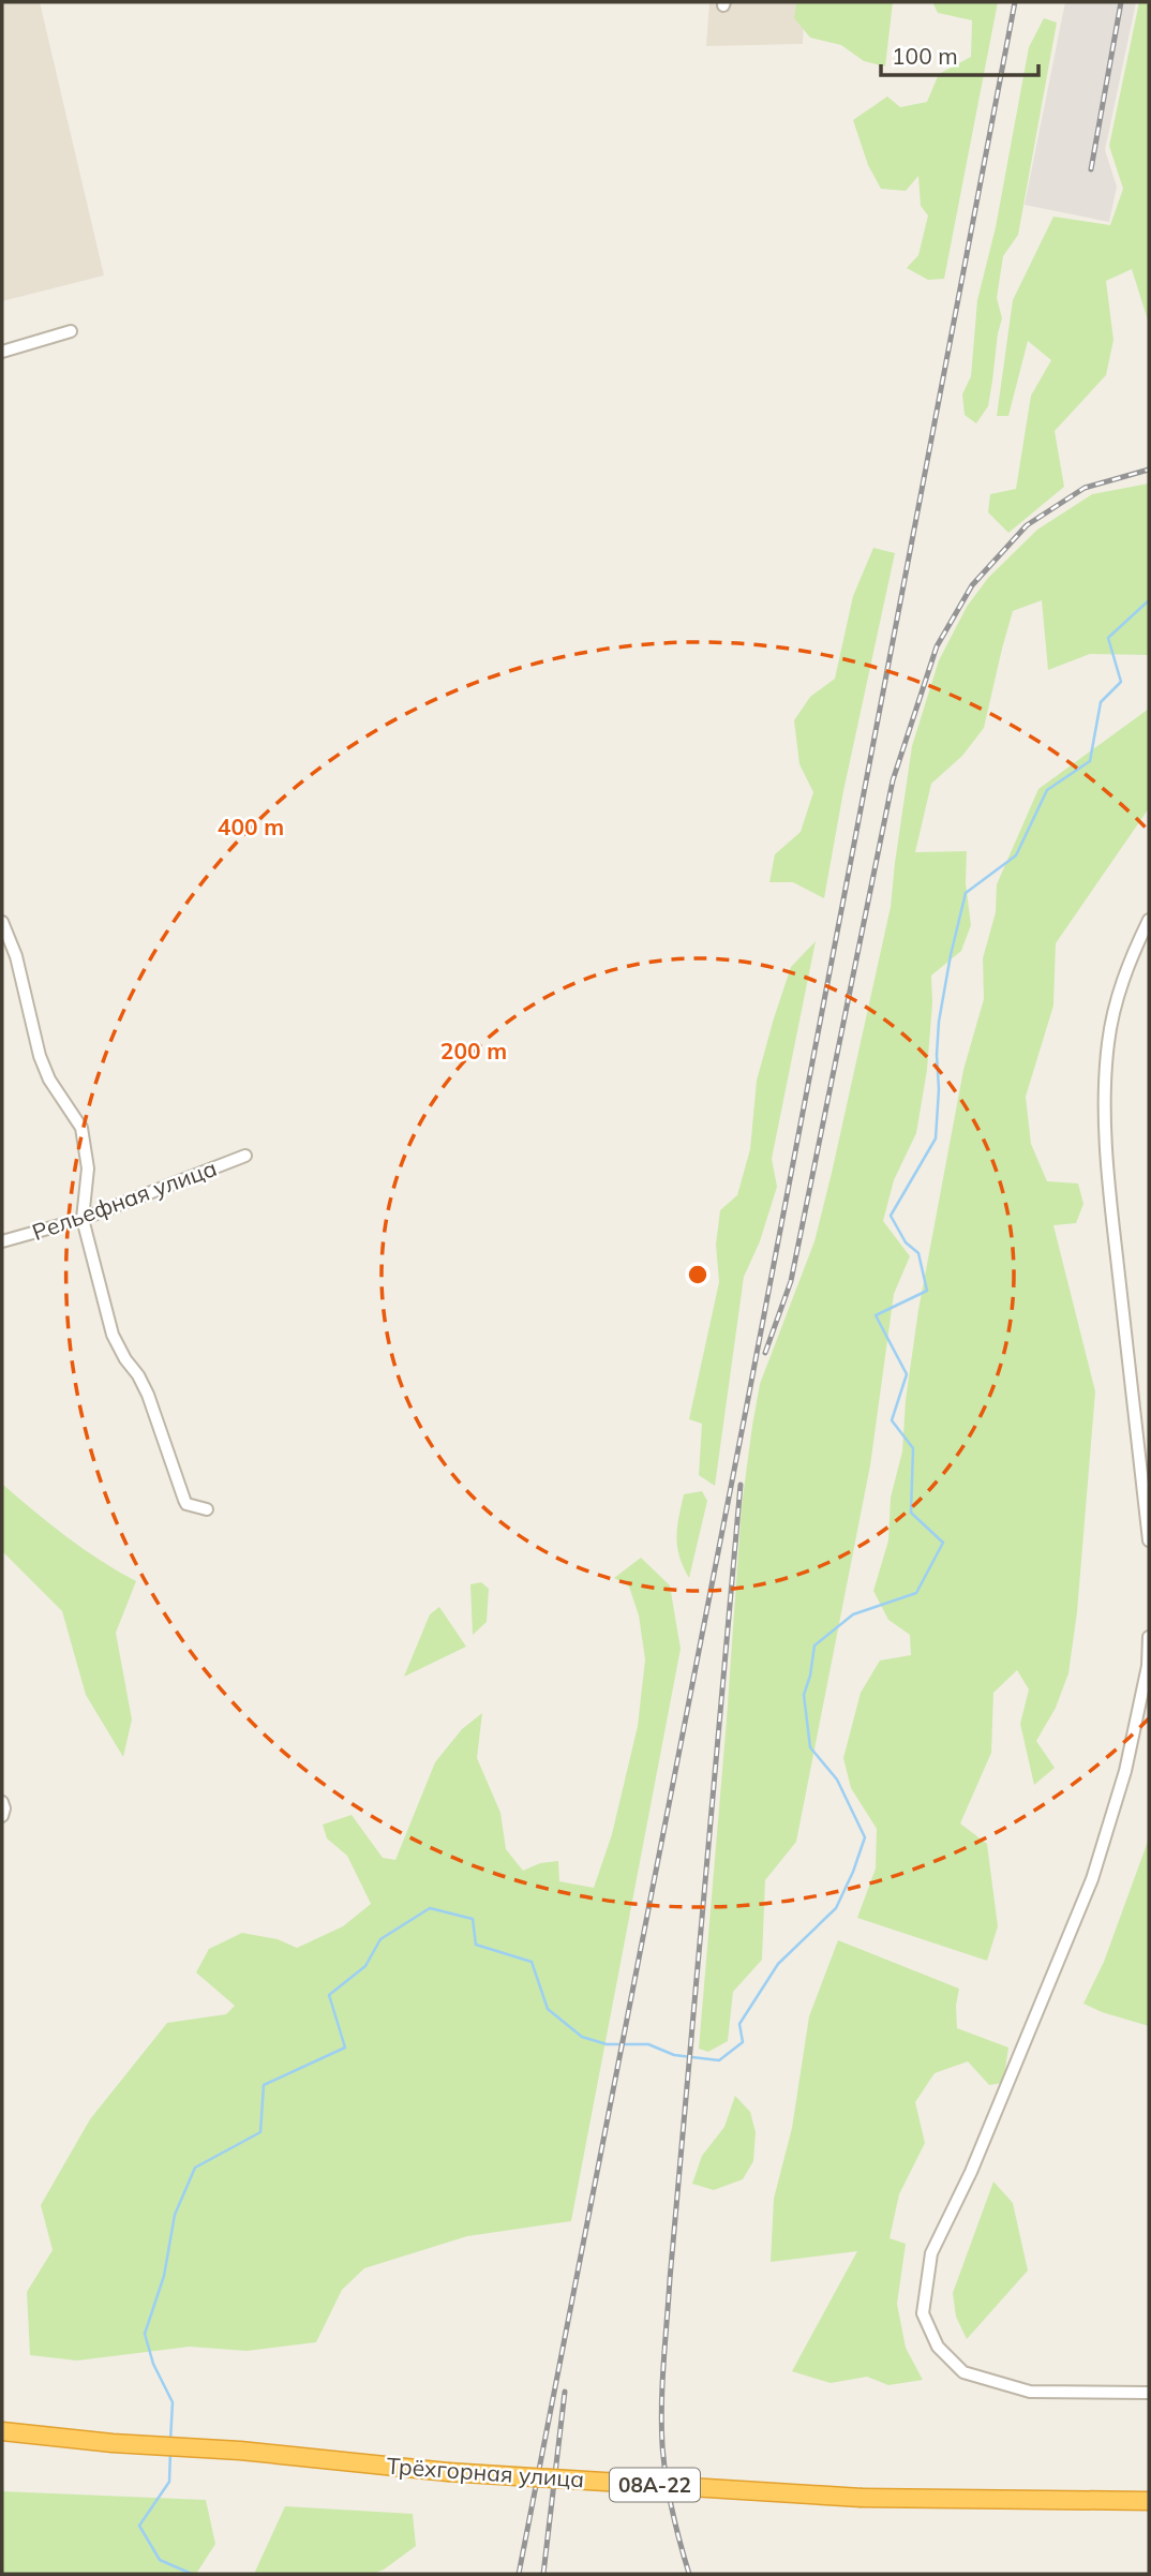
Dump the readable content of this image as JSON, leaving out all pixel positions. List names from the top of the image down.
{
  "streets": {
    "highway": ["Трёхгорная улица", "08А-22"],
    "street": ["Рельефная улица"]
  },
  "scale_bar": "100 m",
  "rings": ["400 m", "200 m"]
}
